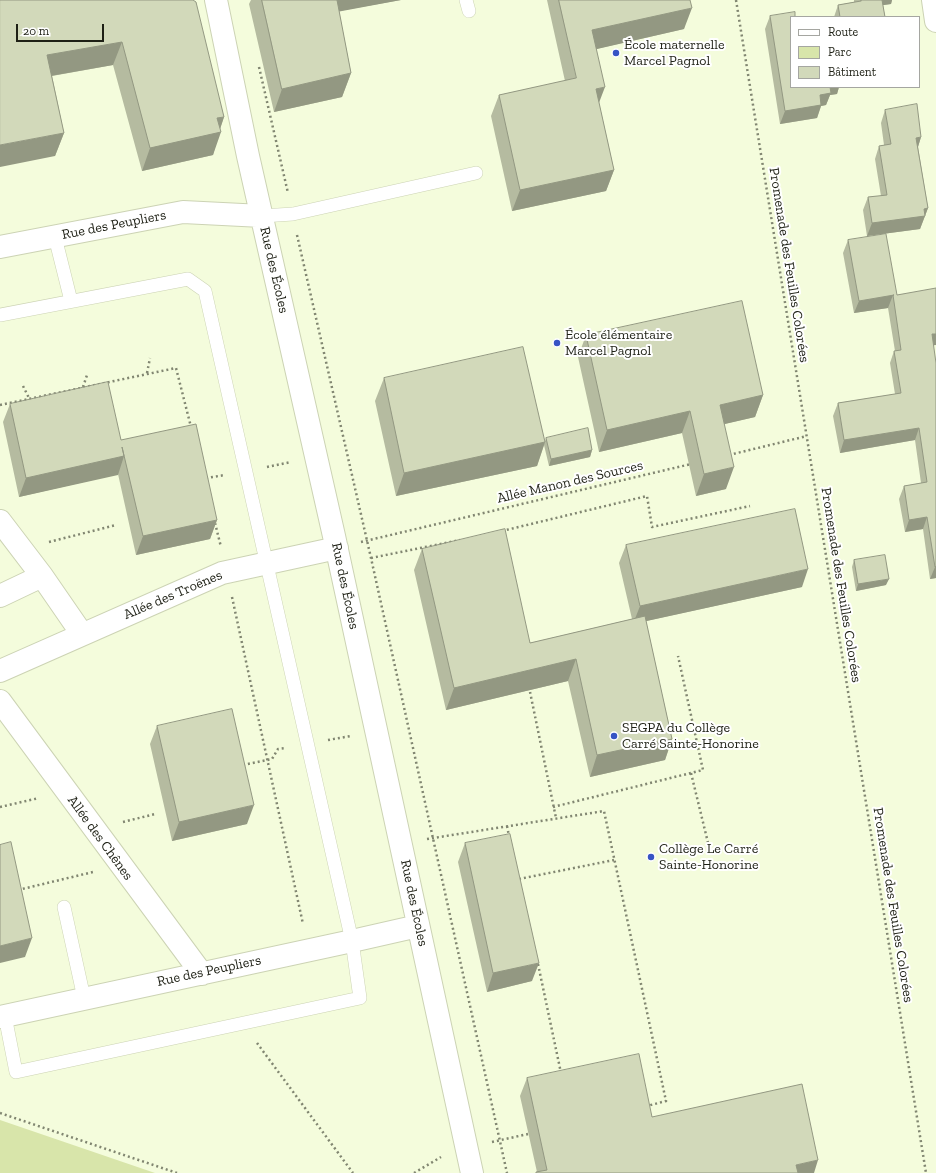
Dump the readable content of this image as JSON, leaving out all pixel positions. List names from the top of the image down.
{
  "streets": {
    "street": [
      "Rue des Peupliers",
      "Rue des Écoles",
      "Allée des Troënes",
      "Allée des Chênes"
    ],
    "path": ["Promenade des Feuilles Colorées", "Allée Manon des Sources"]
  },
  "crossings": [
    ["Rue des Peupliers", "Rue des Écoles"],
    ["Rue des Peupliers", "Allée des Chênes"],
    ["Rue des Écoles", "Allée Manon des Sources"],
    ["Rue des Écoles", "Allée des Troënes"],
    ["Allée Manon des Sources", "Allée des Troënes"]
  ],
  "places": [
    "École maternelle Marcel Pagnol",
    "École élémentaire Marcel Pagnol",
    "SEGPA du Collège Carré Sainte-Honorine",
    "Collège Le Carré Sainte-Honorine"
  ],
  "legend": ["Route", "Parc", "Bâtiment"],
  "scale_bar": "20 m"
}
